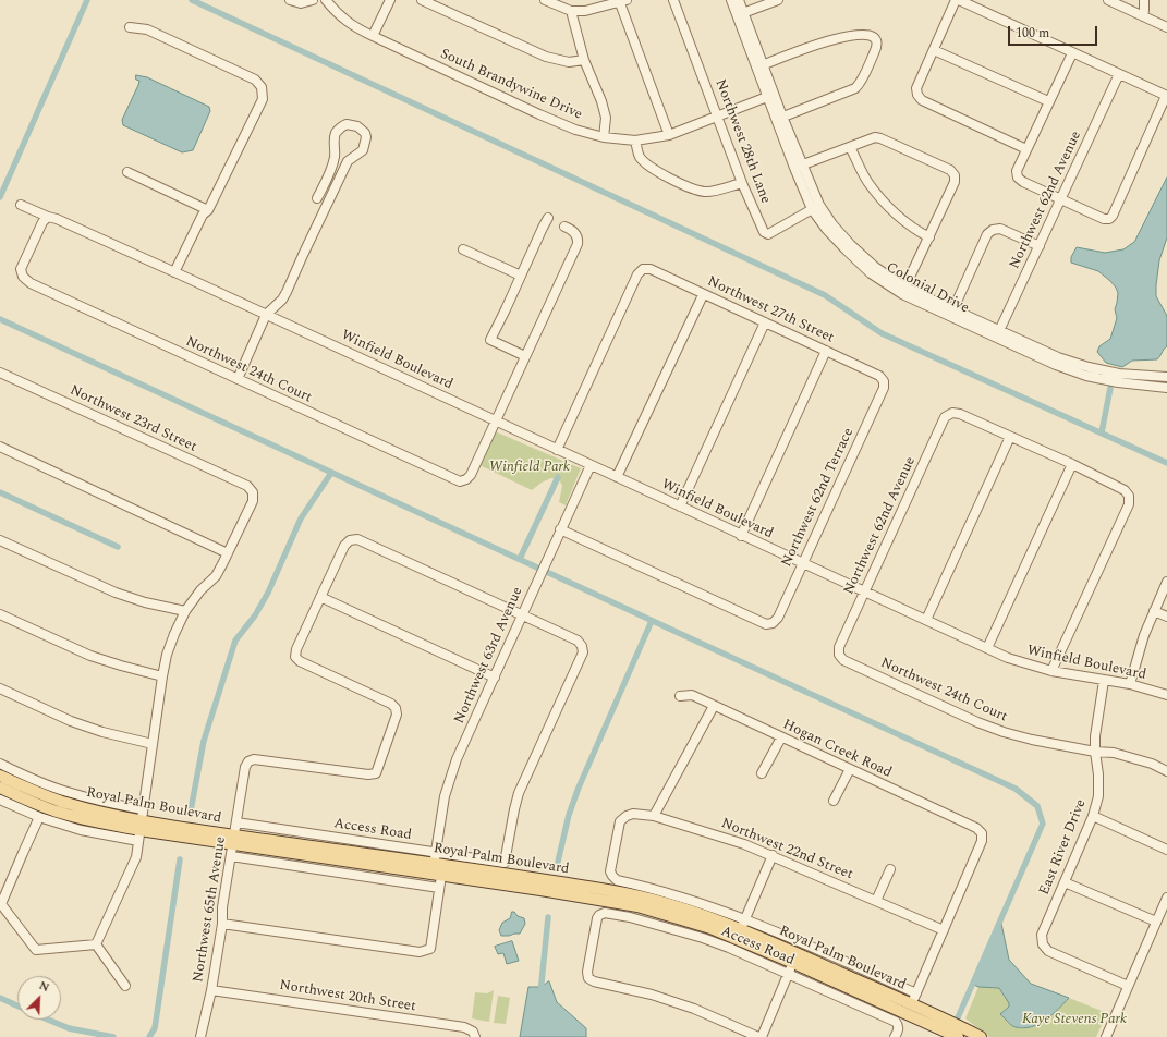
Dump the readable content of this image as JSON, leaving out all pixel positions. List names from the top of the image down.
{
  "streets": {
    "main road": ["Royal Palm Boulevard"],
    "street": [
      "South Brandywine Drive",
      "Northwest 28th Lane",
      "Northwest 62nd Avenue",
      "Colonial Drive",
      "Northwest 27th Street",
      "Winfield Boulevard",
      "Northwest 24th Court",
      "Northwest 23rd Street",
      "Northwest 62nd Terrace",
      "Northwest 63rd Avenue",
      "Hogan Creek Road",
      "Access Road",
      "East River Drive",
      "Northwest 22nd Street",
      "Northwest 65th Avenue",
      "Northwest 20th Street"
    ]
  },
  "crossings": [
    ["South Brandywine Drive", "Northwest 28th Lane"],
    ["South Brandywine Drive", "Colonial Drive"],
    ["Northwest 28th Lane", "Colonial Drive"],
    ["Northwest 62nd Avenue", "Colonial Drive"],
    ["Northwest 62nd Avenue", "Winfield Boulevard"],
    ["Northwest 62nd Avenue", "Northwest 24th Court"],
    ["Northwest 27th Street", "Winfield Boulevard"],
    ["Northwest 27th Street", "Northwest 62nd Terrace"],
    ["Winfield Boulevard", "Northwest 24th Court"],
    ["Winfield Boulevard", "Northwest 62nd Terrace"],
    ["Winfield Boulevard", "Northwest 63rd Avenue"],
    ["Winfield Boulevard", "East River Drive"],
    ["Northwest 24th Court", "East River Drive"],
    ["Northwest 62nd Terrace", "Northwest 63rd Avenue"],
    ["Northwest 63rd Avenue", "Royal Palm Boulevard"],
    ["Northwest 63rd Avenue", "Access Road"],
    ["Hogan Creek Road", "Northwest 22nd Street"],
    ["Royal Palm Boulevard", "Access Road"],
    ["Royal Palm Boulevard", "Northwest 65th Avenue"],
    ["Access Road", "Northwest 22nd Street"],
    ["Access Road", "Northwest 65th Avenue"],
    ["Northwest 65th Avenue", "Northwest 20th Street"]
  ],
  "parks": ["Winfield Park", "Kaye Stevens Park"],
  "scale_bar": "100 m",
  "north": "top right"
}
